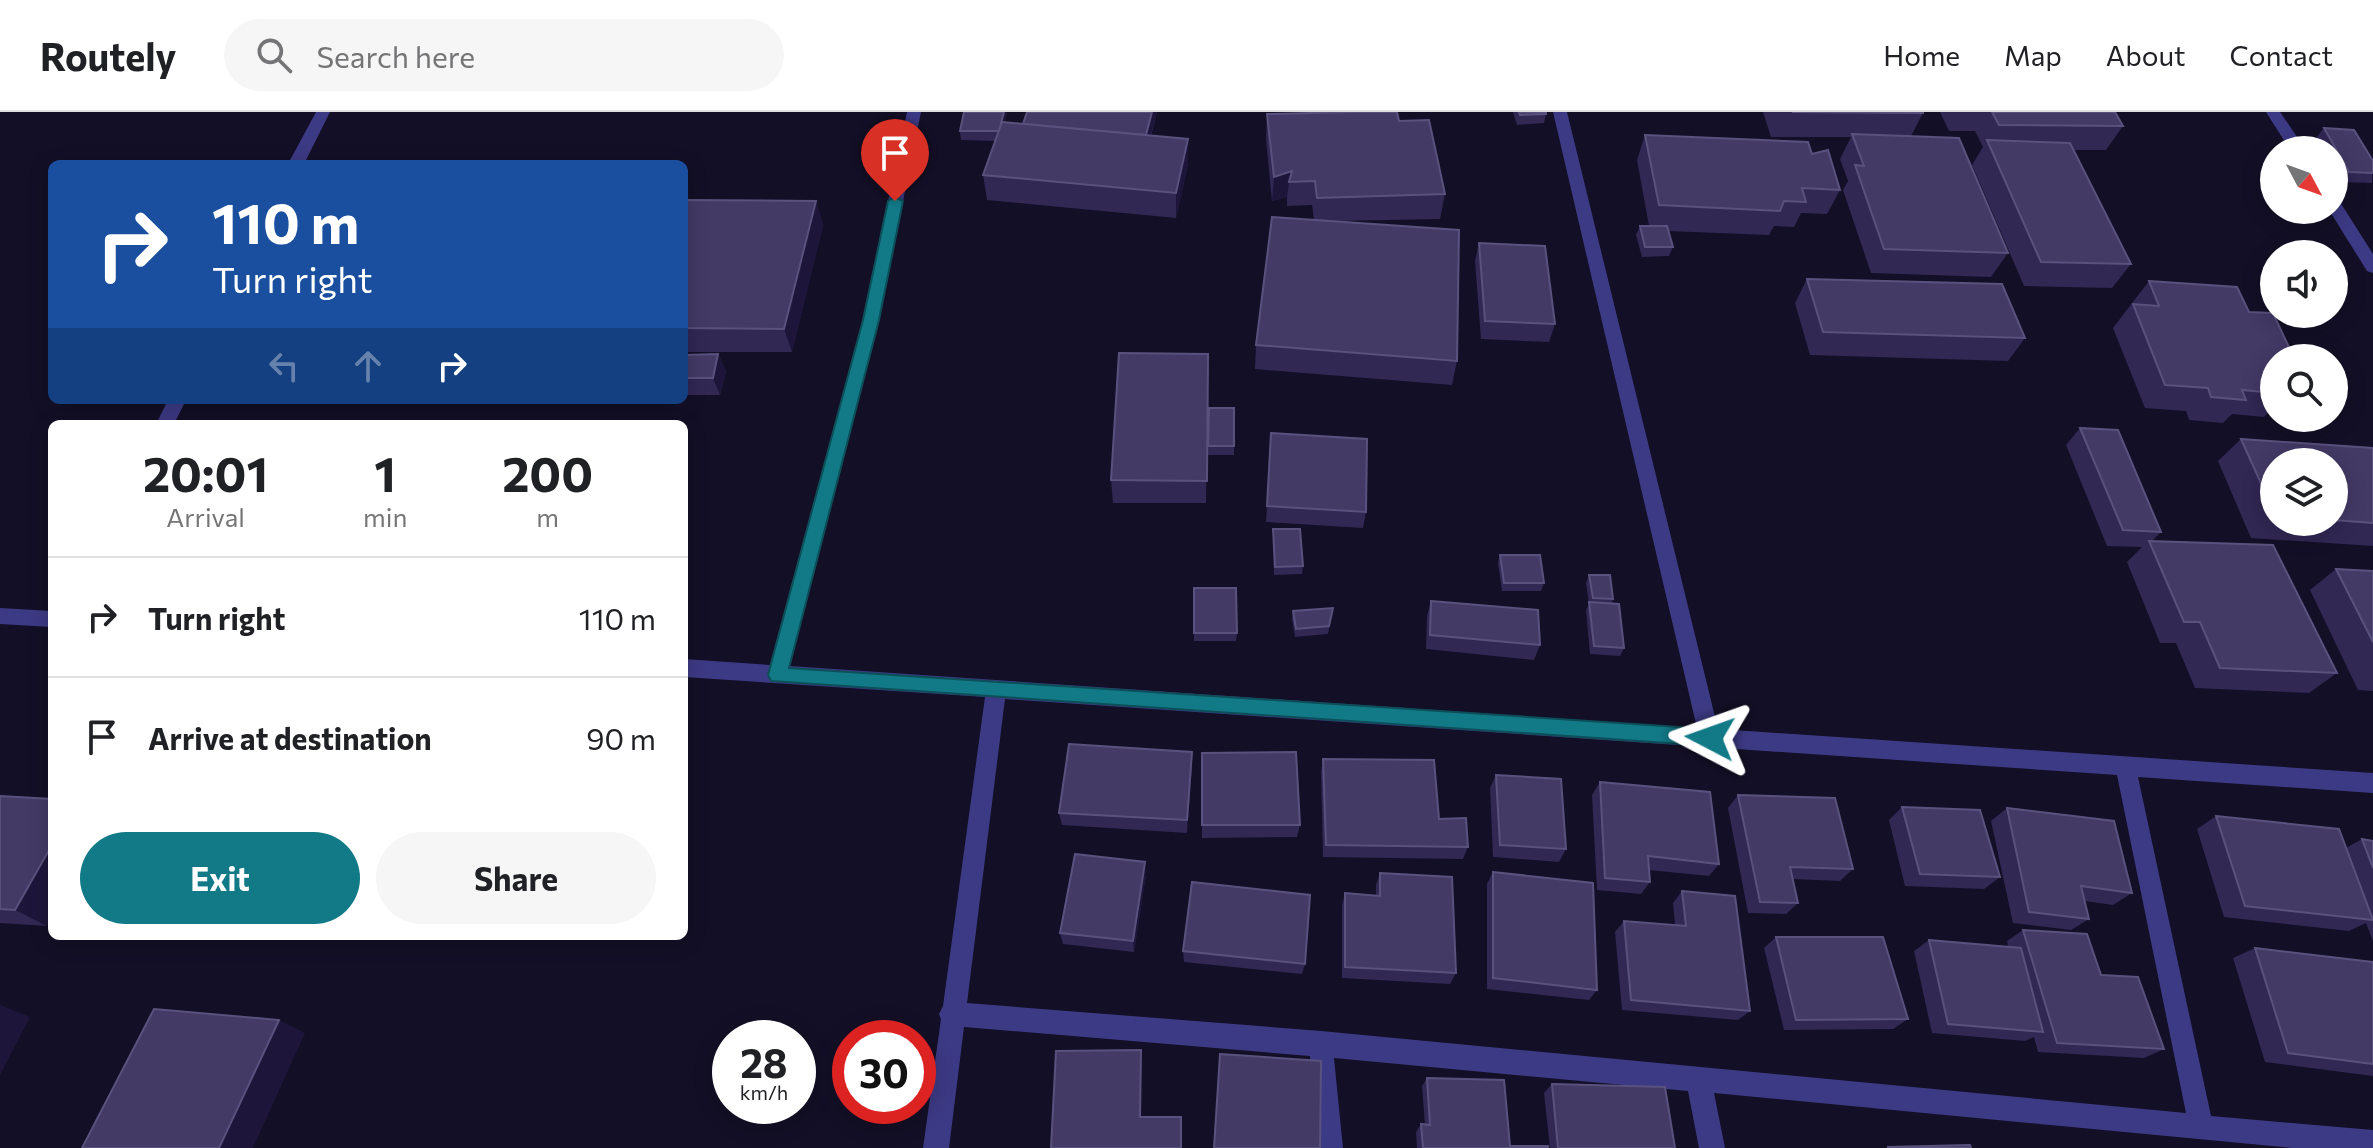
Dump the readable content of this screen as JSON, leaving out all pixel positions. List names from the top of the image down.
{
  "north": "bottom right",
  "page": {
    "header": "Routely",
    "search": "Search here",
    "nav": [
      "Home",
      "Map",
      "About",
      "Contact"
    ],
    "turn": ["110 m", "Turn right"],
    "eta": [
      "20:01",
      "Arrival",
      "1",
      "min",
      "200",
      "m"
    ],
    "list": [
      {
        "name": "Turn right",
        "value": "110 m"
      },
      {
        "name": "Arrive at destination",
        "value": "90 m"
      }
    ],
    "buttons": ["Exit", "Share"],
    "speed": "28 km/h",
    "limit": "30"
  }
}
